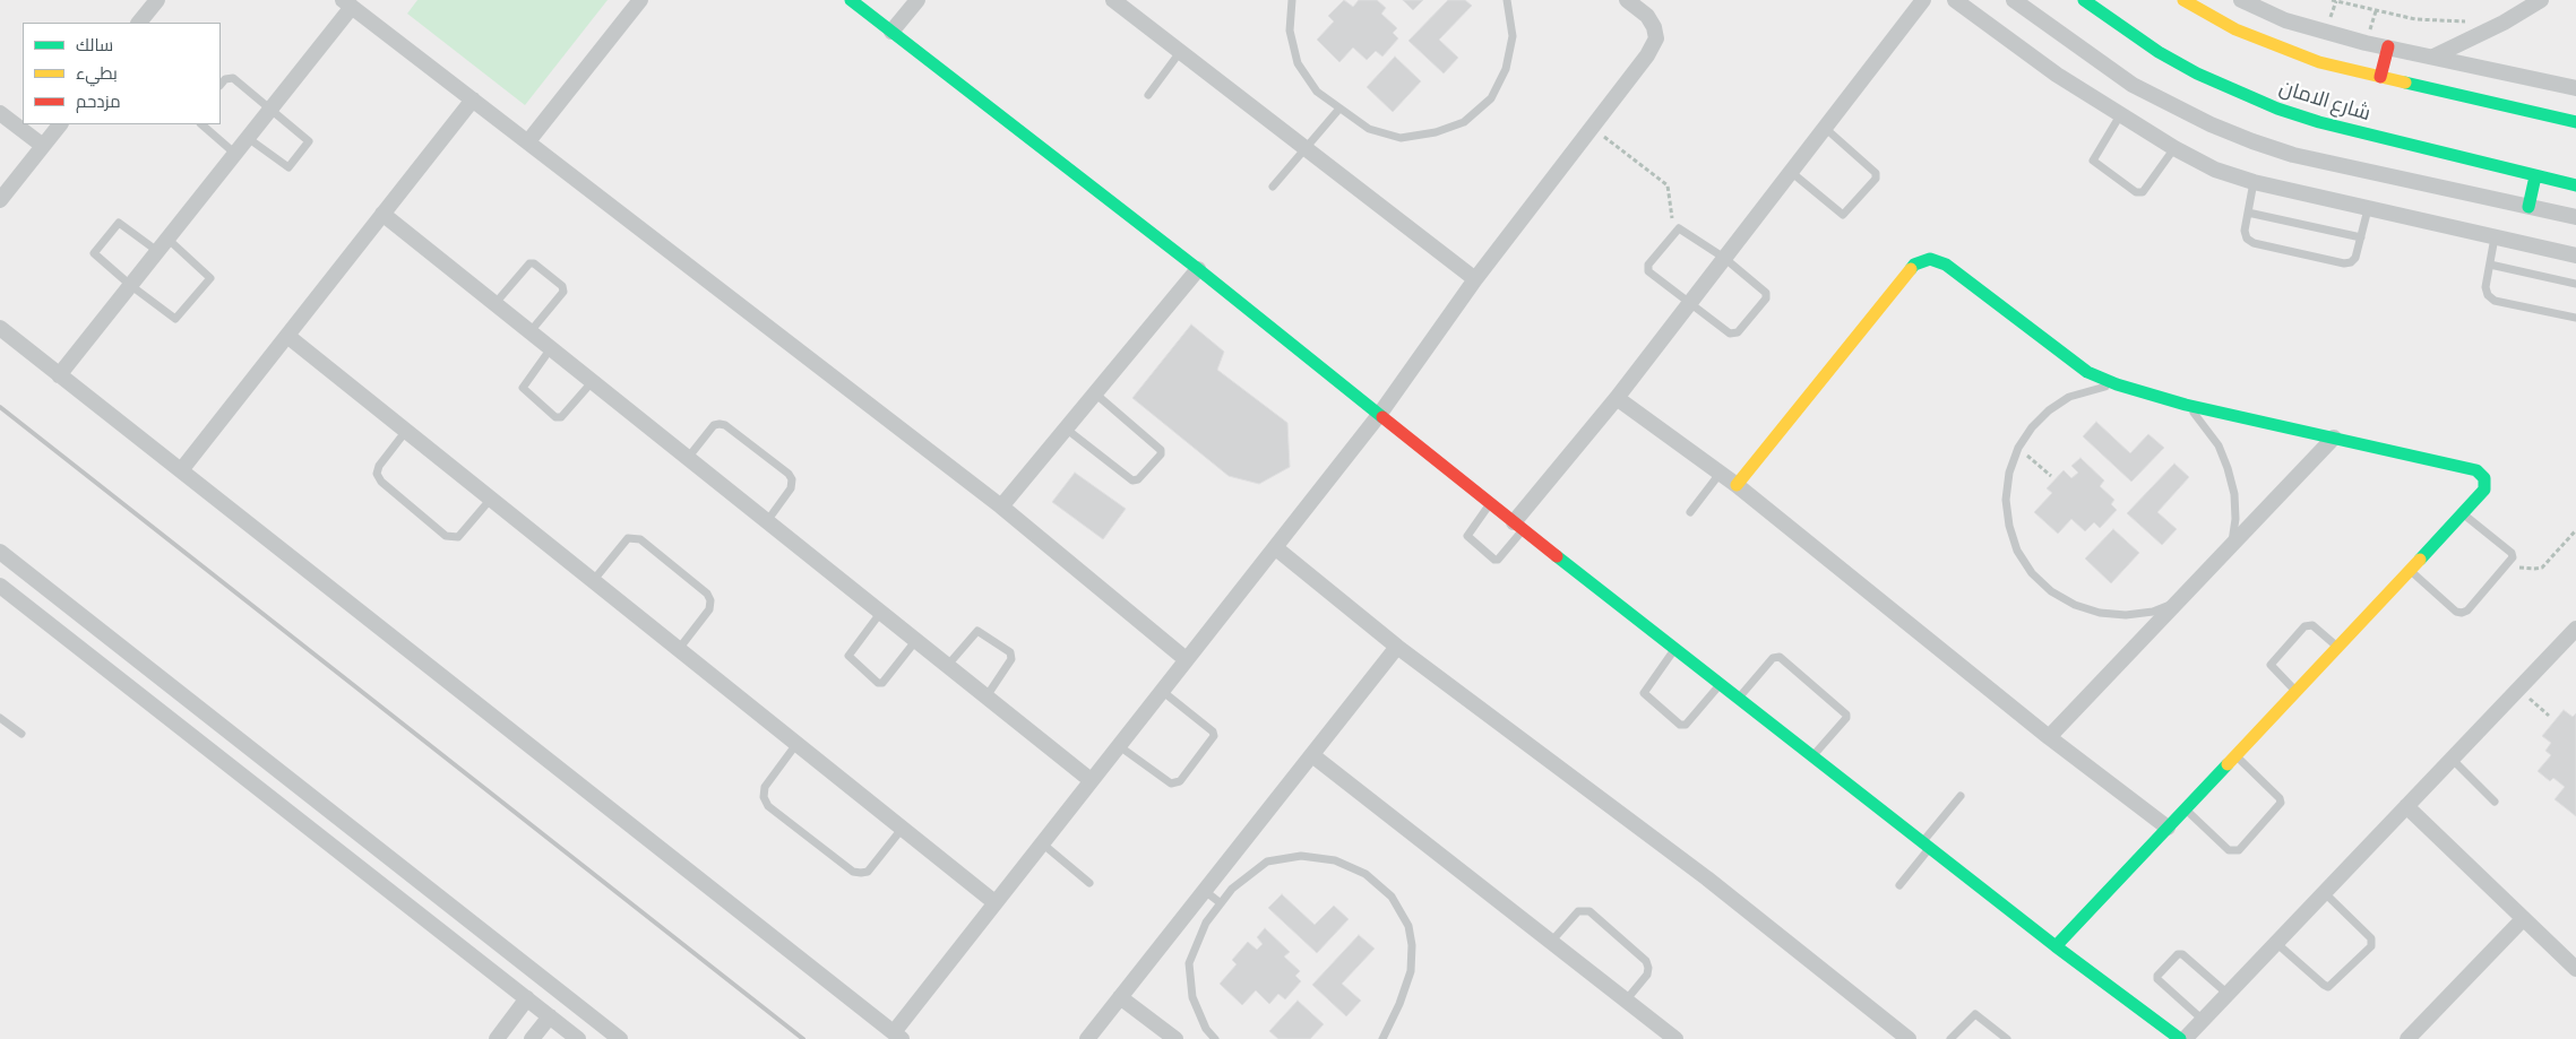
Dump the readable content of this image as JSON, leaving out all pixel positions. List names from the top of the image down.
{
  "streets": {
    "street": ["شارع الامان"]
  },
  "legend": ["سالك", "بطيء", "مزدحم"]
}
